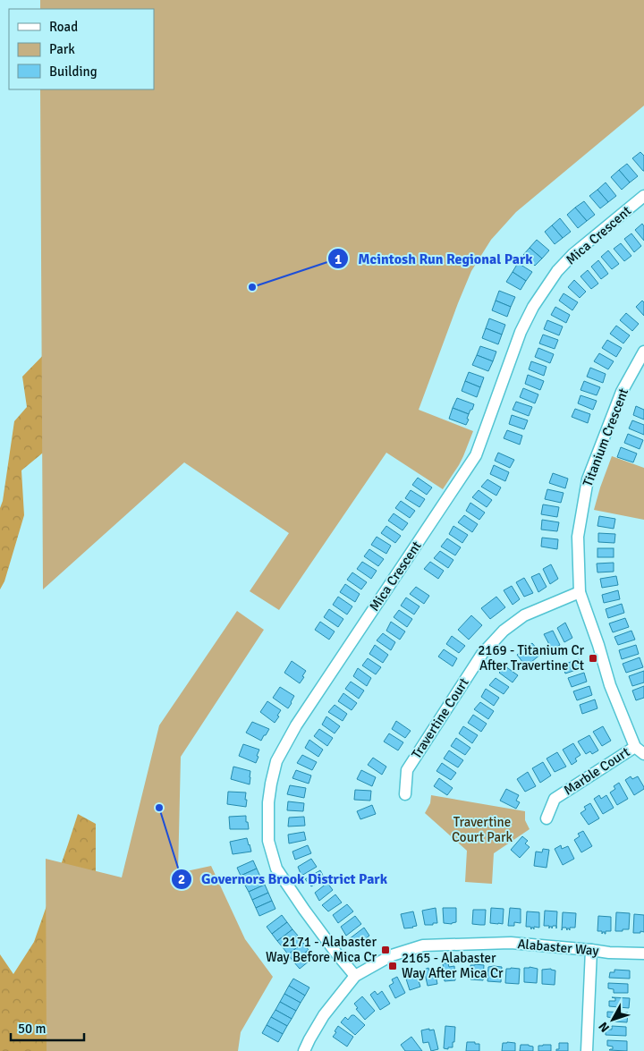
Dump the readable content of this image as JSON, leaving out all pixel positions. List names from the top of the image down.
{
  "streets": {
    "street": [
      "Mica Crescent",
      "Titanium Crescent",
      "Travertine Court",
      "Marble Court",
      "Alabaster Way"
    ]
  },
  "crossings": [
    ["Mica Crescent", "Alabaster Way"],
    ["Titanium Crescent", "Travertine Court"],
    ["Titanium Crescent", "Marble Court"]
  ],
  "parks": ["Travertine Court Park"],
  "places": {
    "other": ["Mcintosh Run Regional Park", "Governors Brook District Park"],
    "transit": ["2169 - Titanium Cr After Travertine Ct", "2171 - Alabaster Way Before Mica Cr", "2165 - Alabaster Way After Mica Cr"]
  },
  "legend": ["Road", "Park", "Building"],
  "scale_bar": "50 m",
  "north": "bottom left"
}
